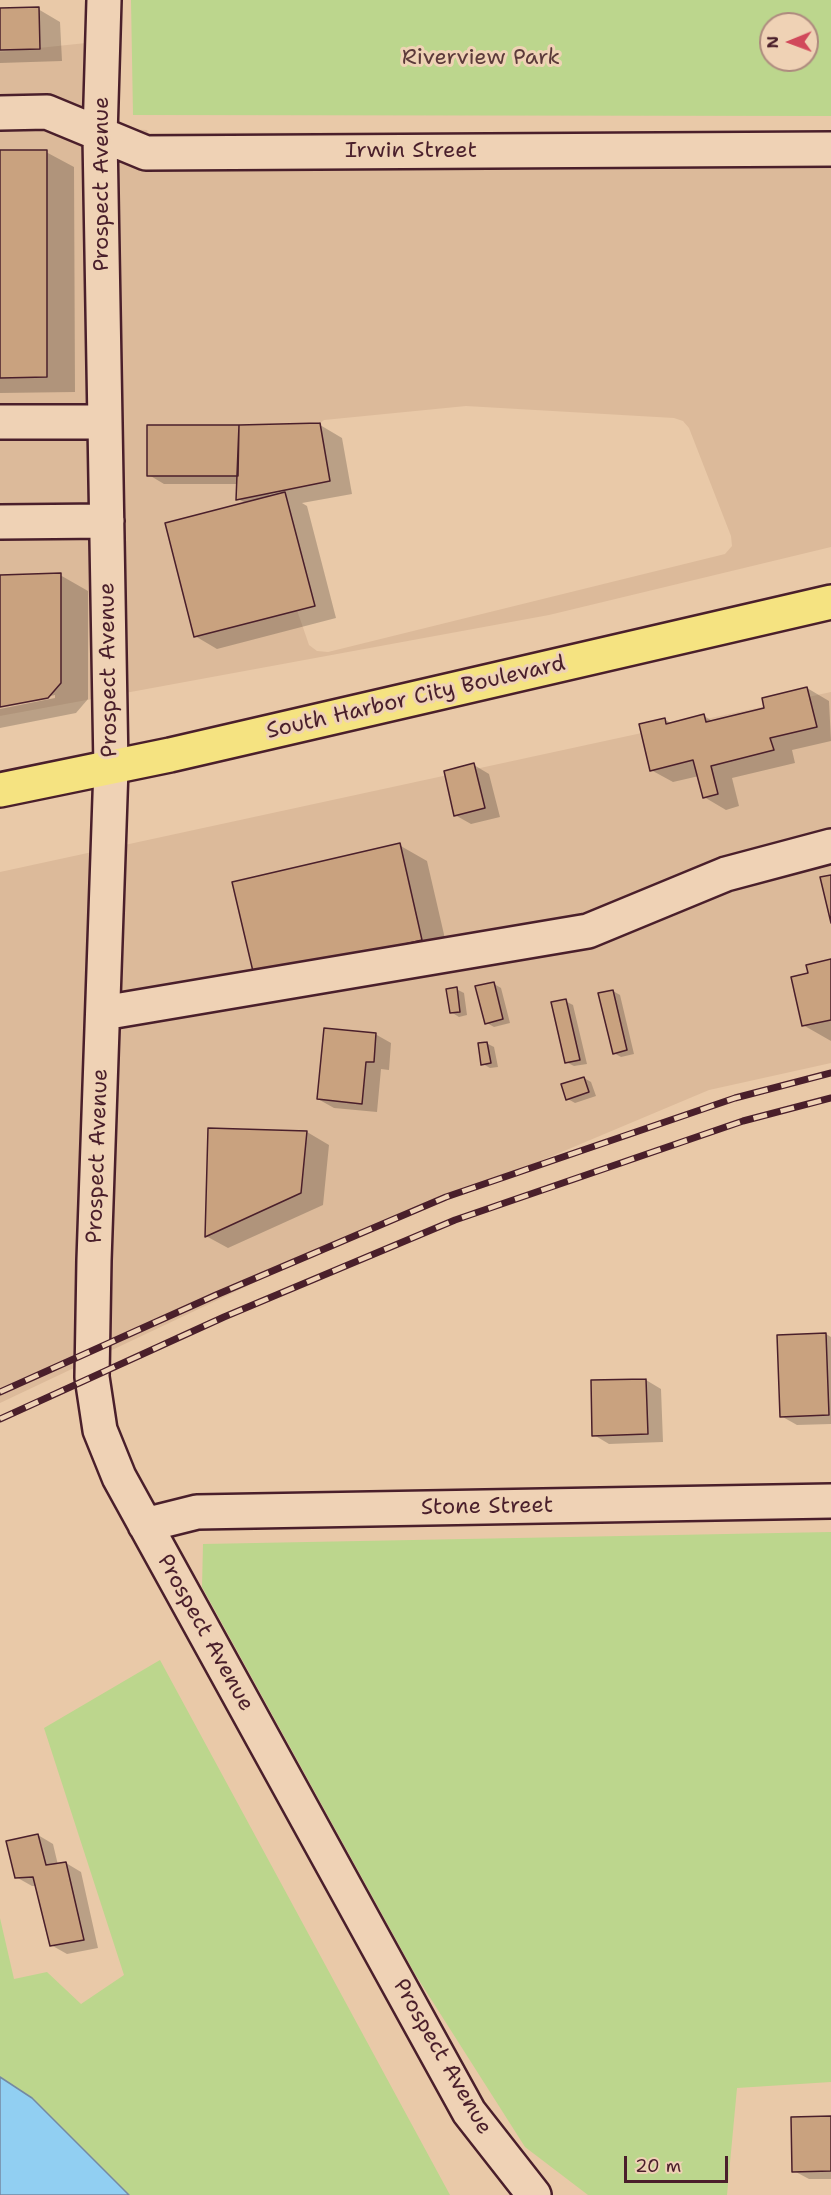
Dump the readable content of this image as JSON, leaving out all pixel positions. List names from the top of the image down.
{
  "streets": {
    "main road": ["South Harbor City Boulevard"],
    "street": ["Irwin Street", "Prospect Avenue", "Stone Street"]
  },
  "crossings": [
    ["Irwin Street", "Prospect Avenue"],
    ["Prospect Avenue", "South Harbor City Boulevard"],
    ["Prospect Avenue", "Stone Street"]
  ],
  "parks": ["Riverview Park"],
  "scale_bar": "20 m",
  "north": "left"
}
